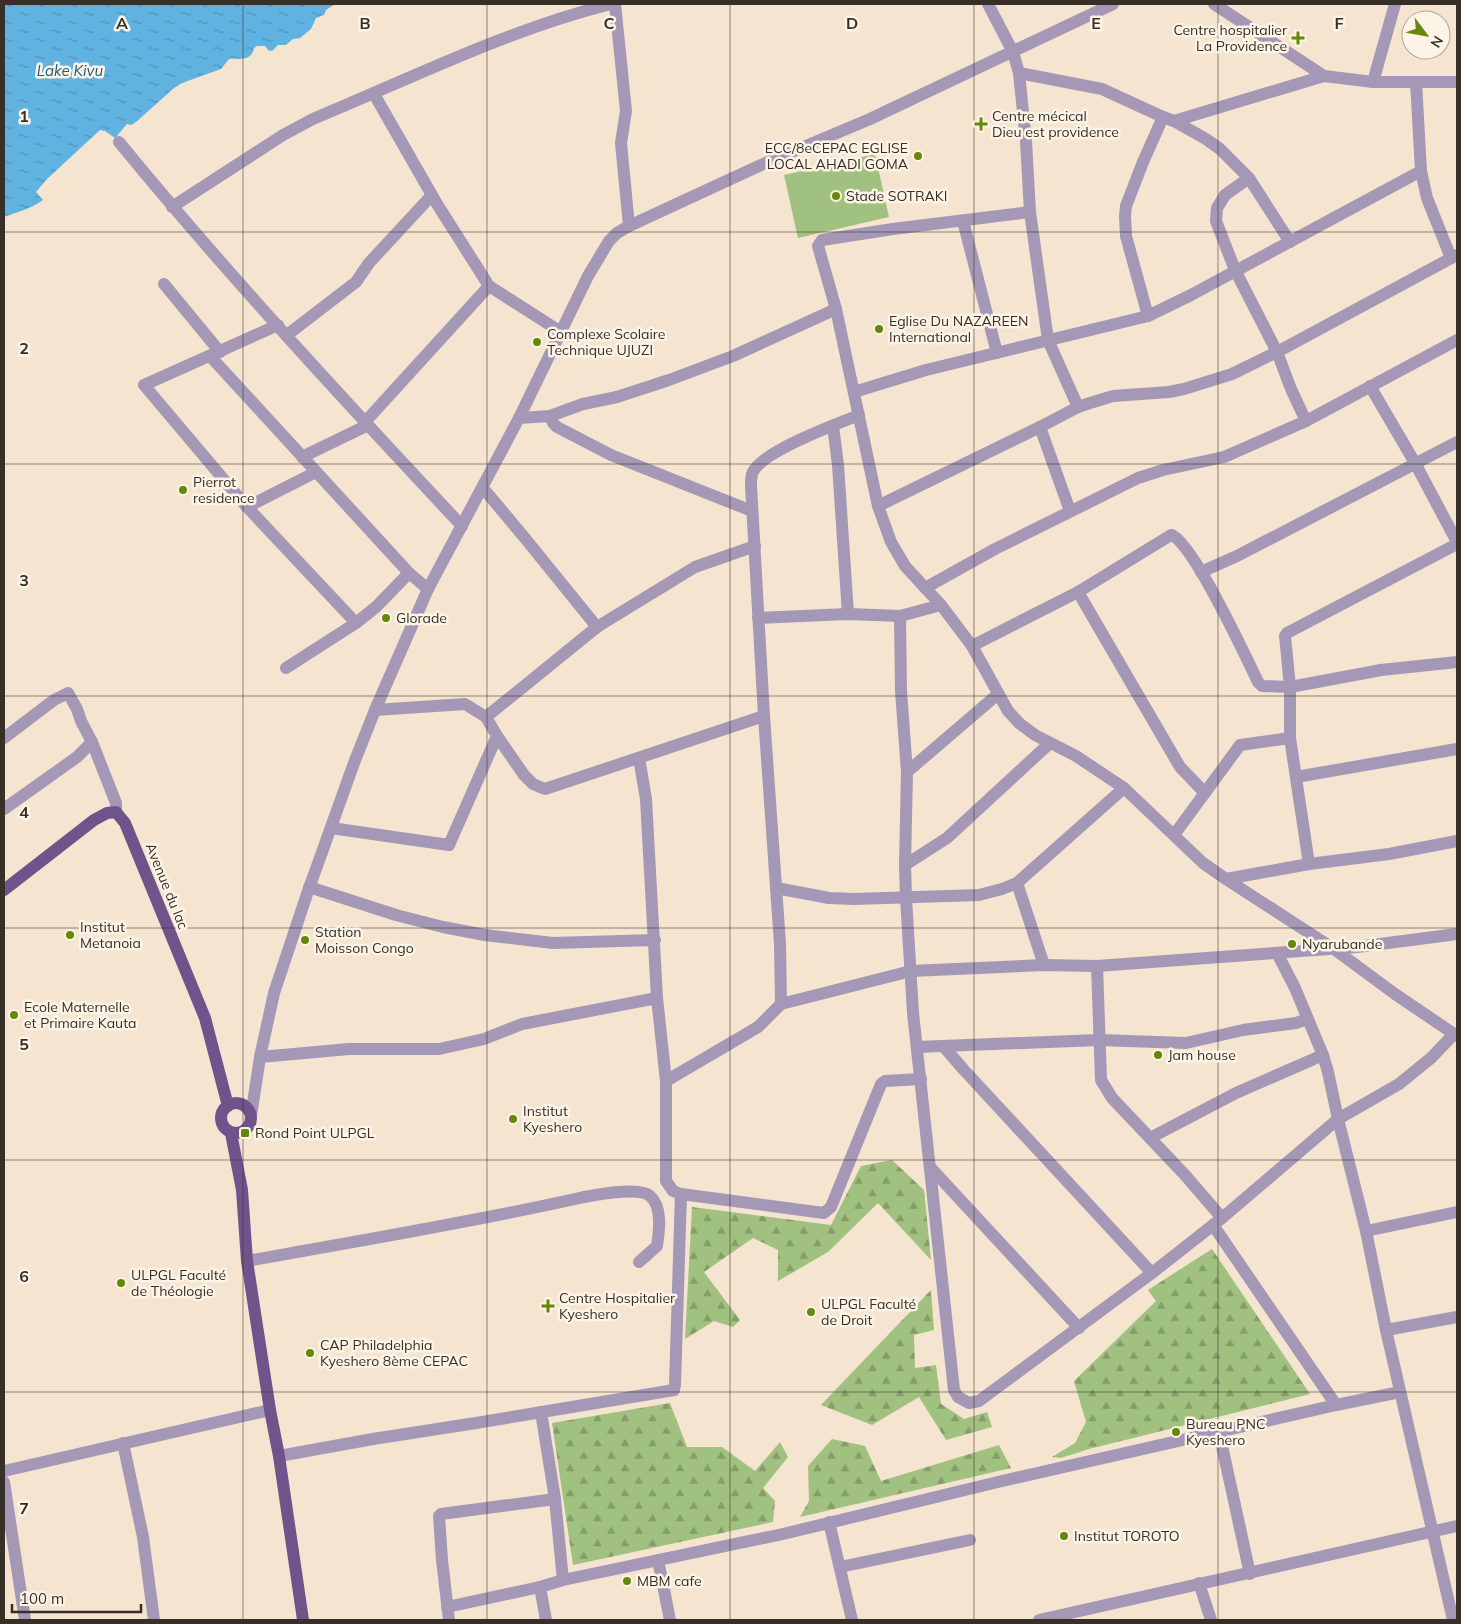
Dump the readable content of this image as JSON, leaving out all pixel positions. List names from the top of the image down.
{
  "streets": {
    "main road": ["Avenue du lac"]
  },
  "water": ["Lake Kivu"],
  "places": {
    "health": ["Centre hospitalier La Providence", "Centre mécical Dieu est providence", "Centre Hospitalier Kyeshero"],
    "other": [
      "ECC/8eCEPAC EGLISE LOCAL AHADI GOMA",
      "Stade SOTRAKI",
      "Eglise Du NAZAREEN International",
      "Complexe Scolaire Technique UJUZI",
      "Pierrot residence",
      "Glorade",
      "Institut Metanoia",
      "Station Moisson Congo",
      "Nyarubande",
      "Ecole Maternelle et Primaire Kauta",
      "Jam house",
      "Institut Kyeshero",
      "ULPGL Faculté de Théologie",
      "ULPGL Faculté de Droit",
      "CAP Philadelphia Kyeshero 8ème CEPAC",
      "Bureau PNC Kyeshero",
      "Institut TOROTO",
      "MBM cafe"
    ],
    "transit": ["Rond Point ULPGL"]
  },
  "scale_bar": "100 m",
  "north": "bottom right",
  "grid": {
    "columns": [
      "A",
      "B",
      "C",
      "D",
      "E",
      "F"
    ],
    "rows": [
      "1",
      "2",
      "3",
      "4",
      "5",
      "6",
      "7"
    ]
  }
}
